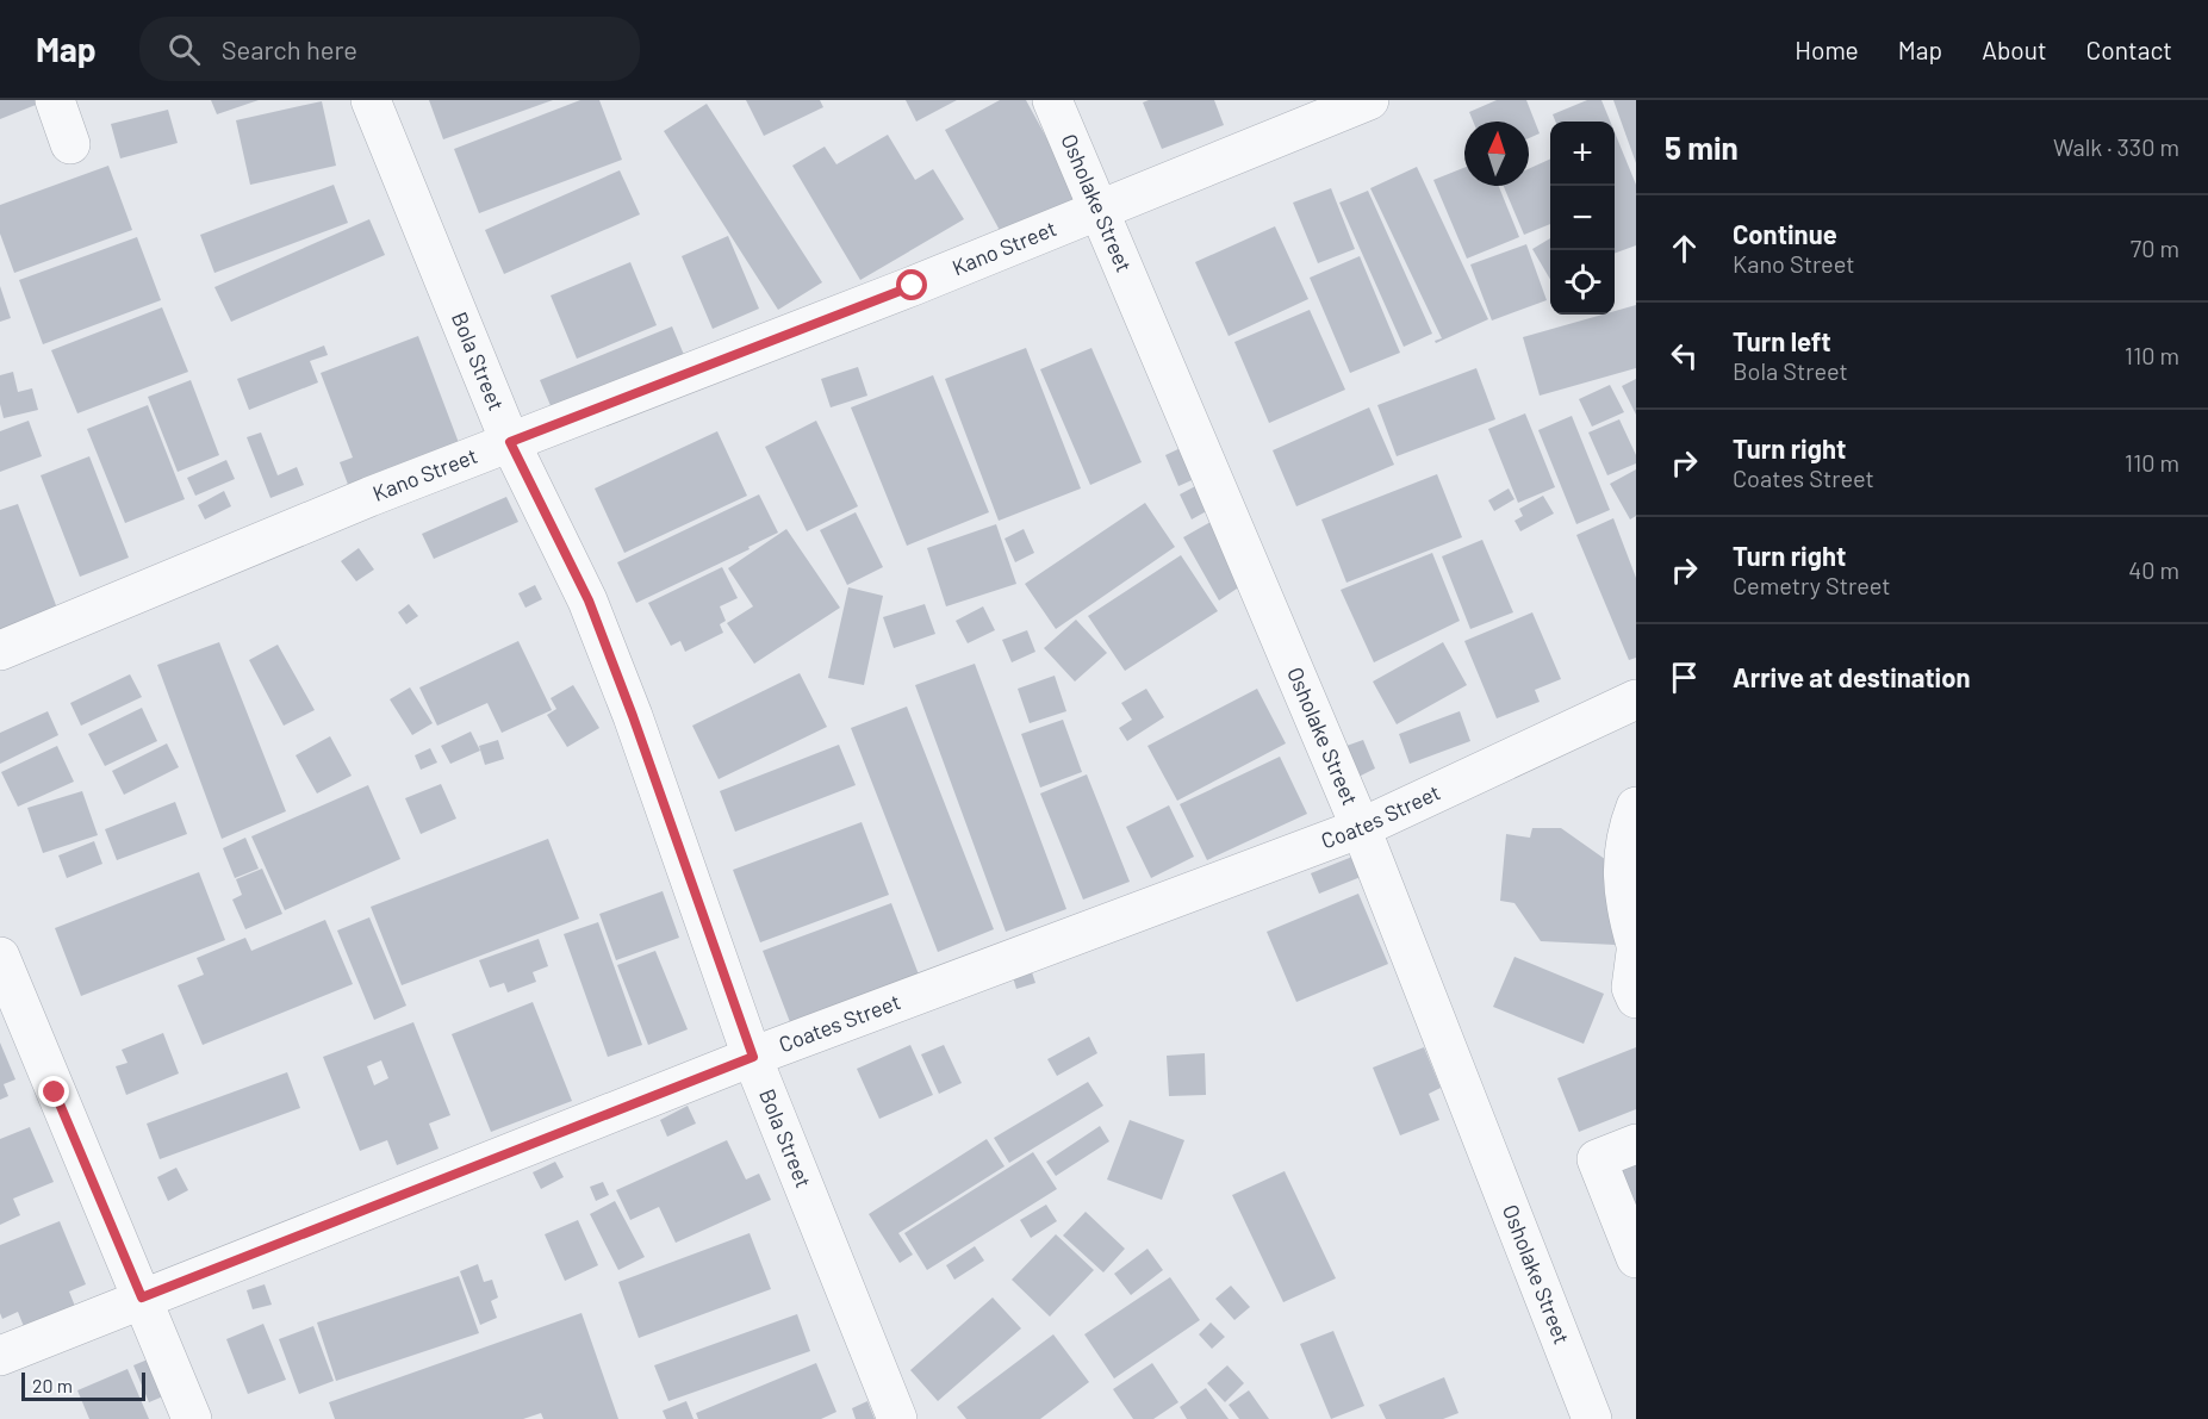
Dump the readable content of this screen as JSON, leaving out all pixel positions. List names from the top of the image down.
{
  "streets": {
    "street": [
      "Osholake Street",
      "Kano Street",
      "Bola Street",
      "Coates Street"
    ]
  },
  "crossings": [
    ["Osholake Street", "Kano Street"],
    ["Osholake Street", "Coates Street"],
    ["Kano Street", "Bola Street"],
    ["Bola Street", "Coates Street"]
  ],
  "scale_bar": "20 m",
  "north": "top",
  "page": {
    "header": "Map",
    "search": "Search here",
    "nav": [
      "Home",
      "Map",
      "About",
      "Contact"
    ],
    "heading": ["5 min", "Walk · 330 m"],
    "map_buttons": ["+", "−"],
    "list": [
      ["Continue", "Kano Street", "70 m"],
      ["Turn left", "Bola Street", "110 m"],
      ["Turn right", "Coates Street", "110 m"],
      ["Turn right", "Cemetry Street", "40 m"],
      "Arrive at destination"
    ],
    "scale": "20 m"
  }
}
